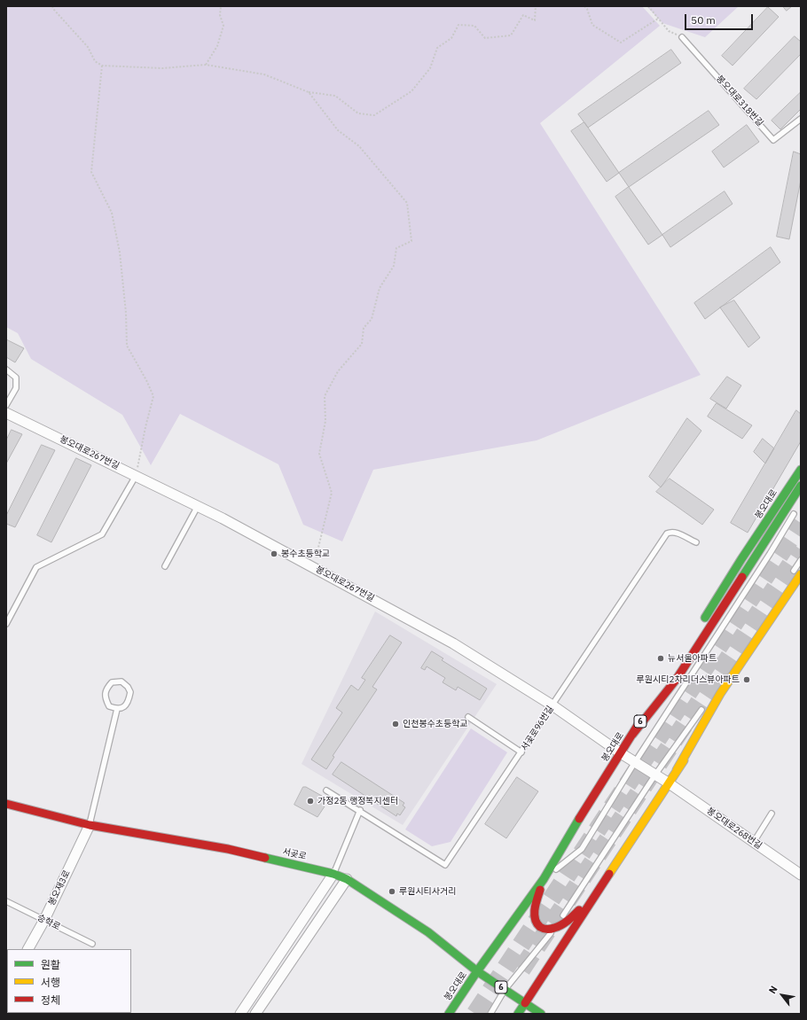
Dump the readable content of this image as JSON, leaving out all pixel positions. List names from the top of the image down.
{
  "streets": {
    "main road": ["봉오대로", "6", "서곶로"],
    "street": ["봉오대로267번길", "봉오대로268번길", "봉오재3로"],
    "lane": ["봉오대로318번길", "서곷로96번길", "승학로"]
  },
  "crossings": [
    ["봉오대로267번길", "봉오대로"],
    ["봉오대로267번길", "서곷로96번길"],
    ["봉오대로267번길", "봉오대로268번길"],
    ["봉오대로", "서곶로"],
    ["서곶로", "봉오재3로"],
    ["봉오재3로", "승학로"]
  ],
  "places": [
    "봉수초등학교",
    "뉴서울아파트",
    "루원시티2차리더스뷰아파트",
    "인천봉수초등학교",
    "가정2동 행정복지센터",
    "루원시티사거리"
  ],
  "legend": ["원활", "서행", "정체"],
  "scale_bar": "50 m",
  "north": "top left"
}
